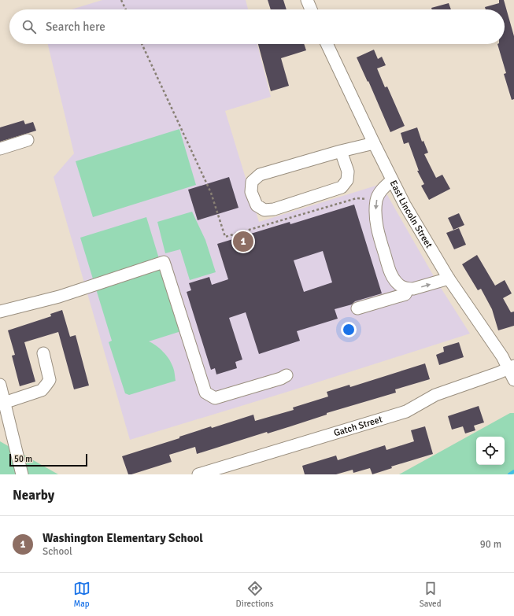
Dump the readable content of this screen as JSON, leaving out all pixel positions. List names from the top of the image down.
{
  "streets": {
    "street": ["East Lincoln Street", "Gatch Street"]
  },
  "crossings": [
    ["East Lincoln Street", "Gatch Street"]
  ],
  "scale_bar": "50 m",
  "page": {
    "search": "Search here",
    "pins": "1",
    "scale": "50 m",
    "heading": "Nearby",
    "list": [
      {
        "mark": "1",
        "name": "Washington Elementary School",
        "note": "School",
        "value": "90 m"
      }
    ],
    "nav": ["Map", "Directions", "Saved"]
  }
}
